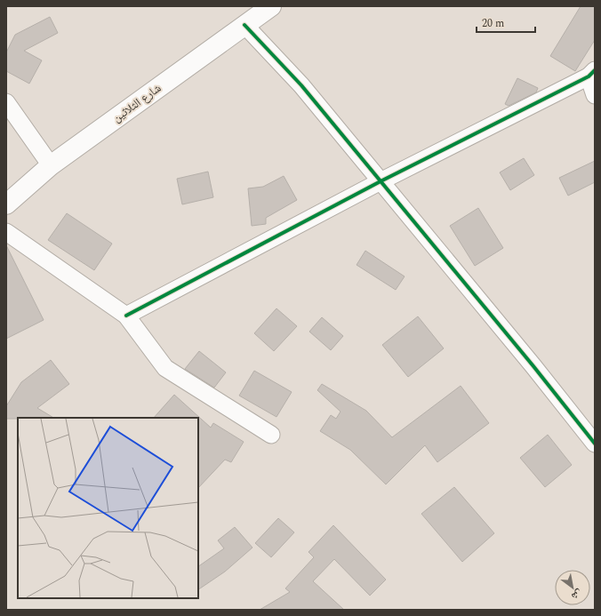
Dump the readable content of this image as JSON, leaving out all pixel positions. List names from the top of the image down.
{
  "streets": {
    "street": ["شارع الثلاثين"]
  },
  "scale_bar": "20 m",
  "north": "bottom right"
}
